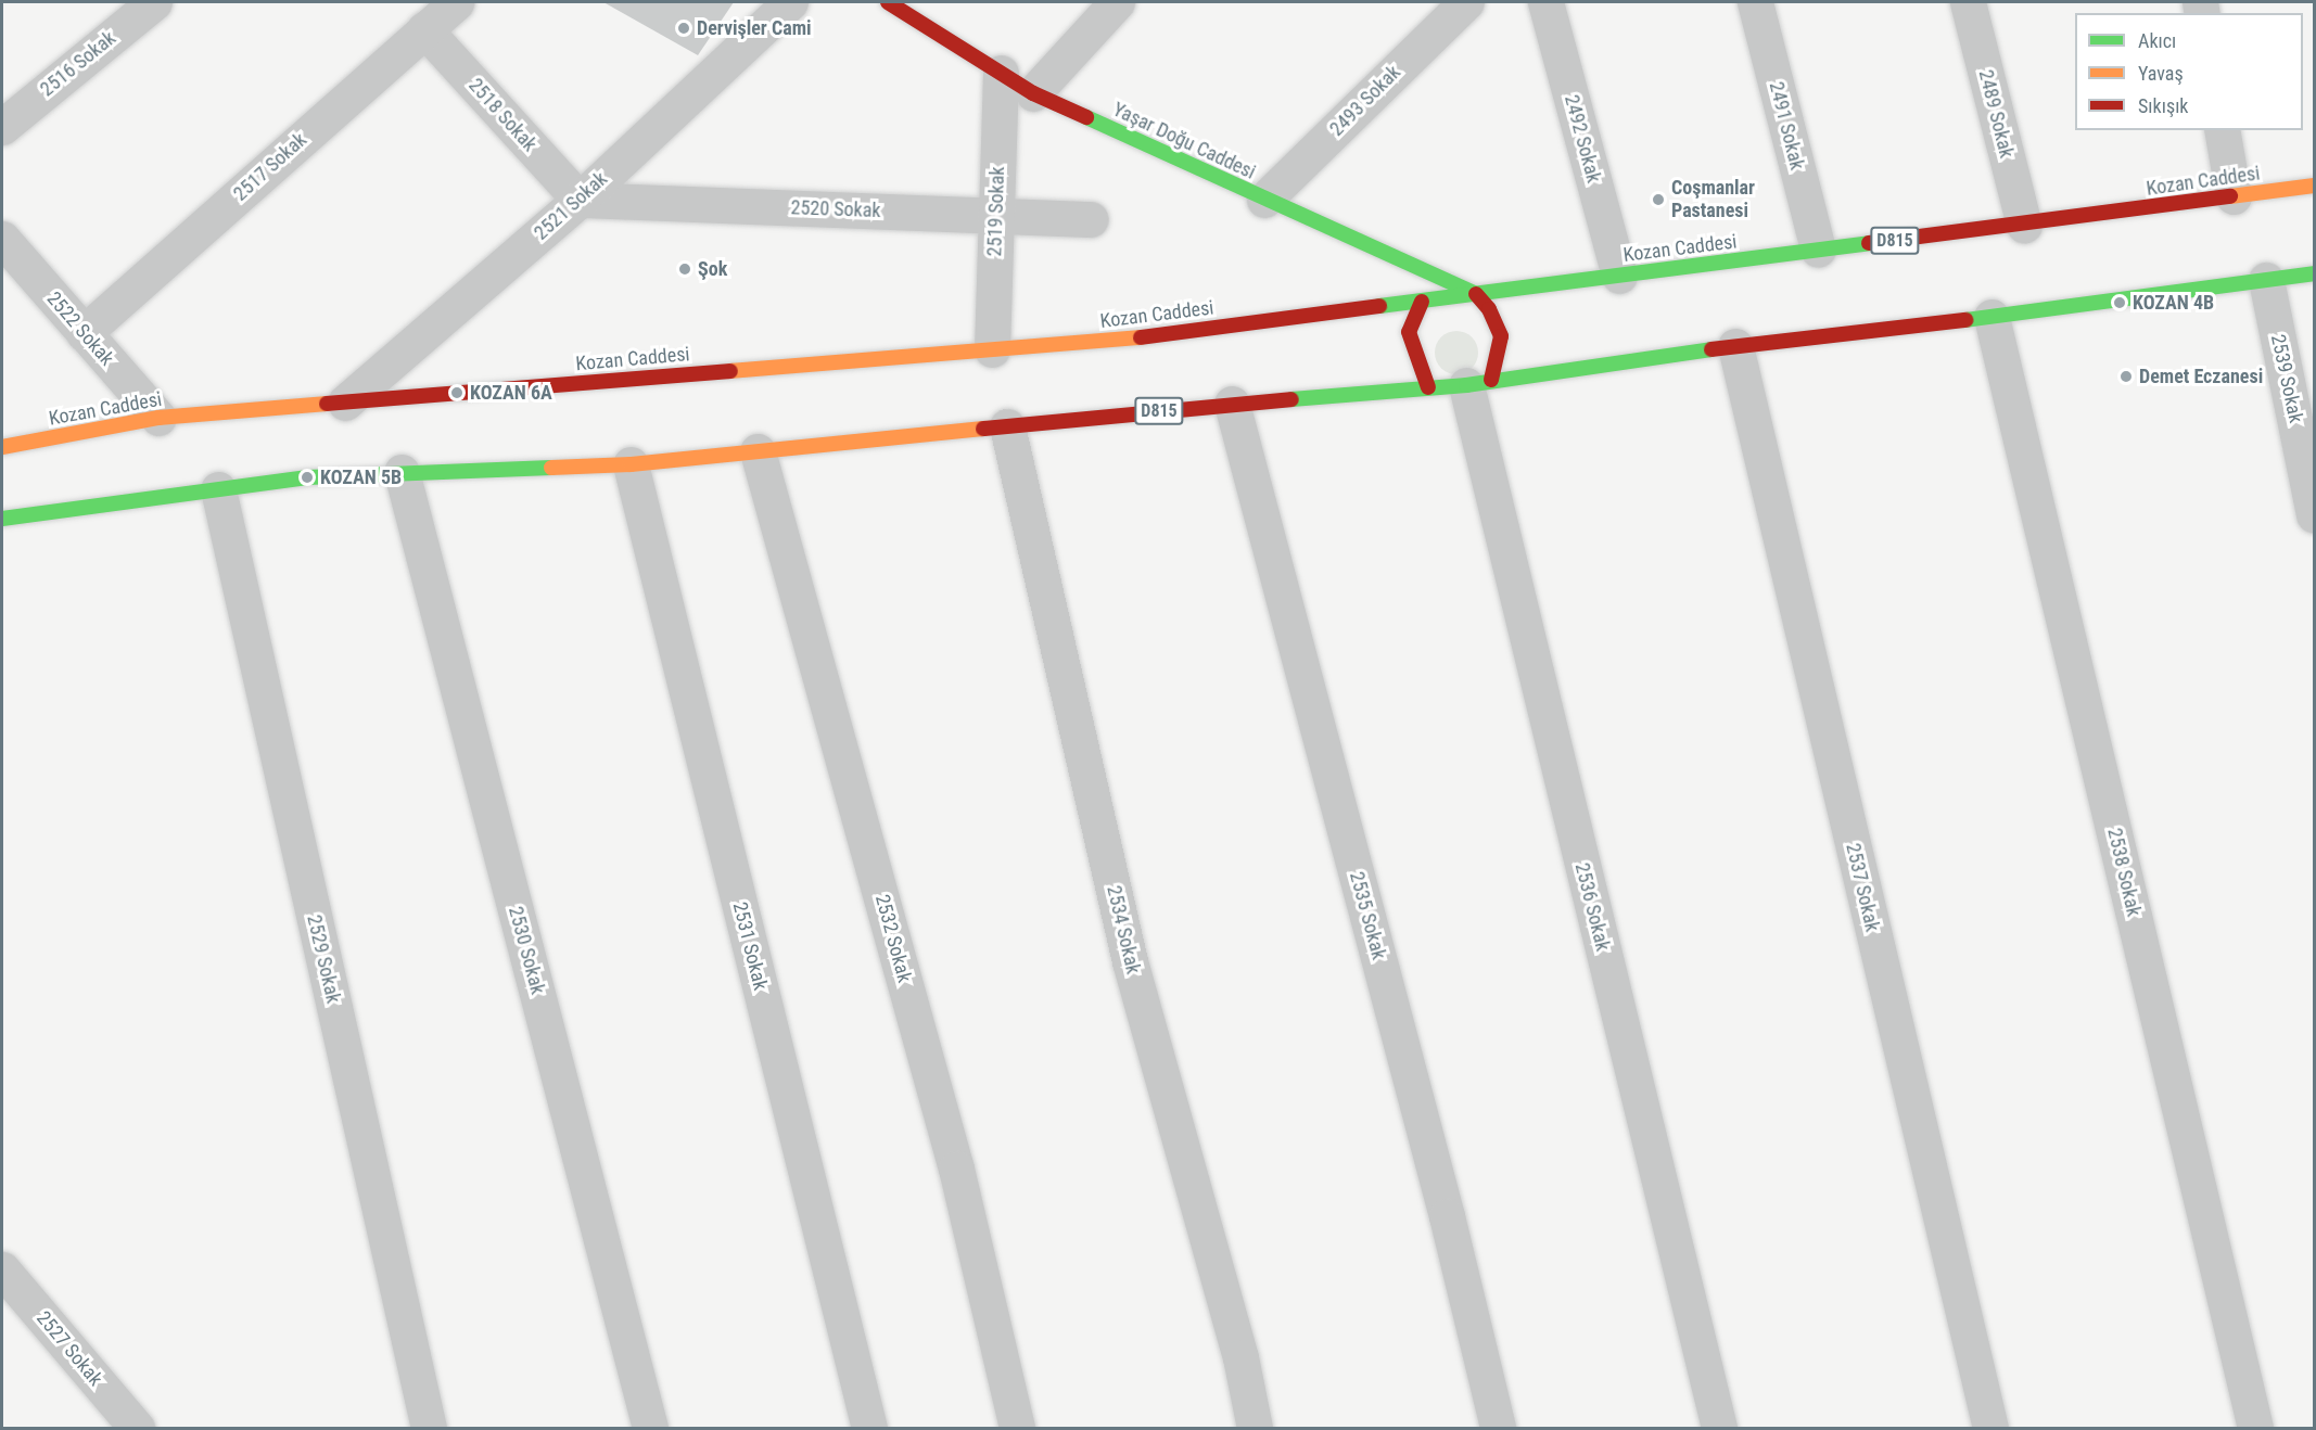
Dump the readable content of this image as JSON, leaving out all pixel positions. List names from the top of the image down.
{
  "streets": {
    "main road": ["Yaşar Doğu Caddesi", "Kozan Caddesi", "D815"],
    "street": [
      "2516 Sokak",
      "2493 Sokak",
      "2489 Sokak",
      "2518 Sokak",
      "2491 Sokak",
      "2492 Sokak",
      "2517 Sokak",
      "2521 Sokak",
      "2520 Sokak",
      "2519 Sokak",
      "2522 Sokak",
      "2539 Sokak",
      "2538 Sokak",
      "2537 Sokak",
      "2536 Sokak",
      "2535 Sokak",
      "2534 Sokak",
      "2532 Sokak",
      "2531 Sokak",
      "2530 Sokak",
      "2529 Sokak",
      "2527 Sokak"
    ]
  },
  "crossings": [
    ["2493 Sokak", "Yaşar Doğu Caddesi"],
    ["2489 Sokak", "Kozan Caddesi"],
    ["2518 Sokak", "2517 Sokak"],
    ["2518 Sokak", "2521 Sokak"],
    ["2518 Sokak", "2520 Sokak"],
    ["2491 Sokak", "Kozan Caddesi"],
    ["2492 Sokak", "Kozan Caddesi"],
    ["Yaşar Doğu Caddesi", "Kozan Caddesi"],
    ["Yaşar Doğu Caddesi", "2519 Sokak"],
    ["Yaşar Doğu Caddesi", "D815"],
    ["Yaşar Doğu Caddesi", "2536 Sokak"],
    ["2517 Sokak", "2522 Sokak"],
    ["Kozan Caddesi", "2521 Sokak"],
    ["Kozan Caddesi", "2519 Sokak"],
    ["Kozan Caddesi", "D815"],
    ["Kozan Caddesi", "2522 Sokak"],
    ["Kozan Caddesi", "2536 Sokak"],
    ["2521 Sokak", "2520 Sokak"],
    ["2520 Sokak", "2519 Sokak"],
    ["D815", "2539 Sokak"],
    ["D815", "2538 Sokak"],
    ["D815", "2537 Sokak"],
    ["D815", "2536 Sokak"],
    ["D815", "2535 Sokak"],
    ["D815", "2534 Sokak"],
    ["D815", "2532 Sokak"],
    ["D815", "2531 Sokak"],
    ["D815", "2530 Sokak"],
    ["D815", "2529 Sokak"]
  ],
  "places": [
    "Dervişler Cami",
    "Coşmanlar Pastanesi",
    "Şok",
    "KOZAN 4B",
    "Demet Eczanesi",
    "KOZAN 6A",
    "KOZAN 5B"
  ],
  "legend": ["Akıcı", "Yavaş", "Sıkışık"]
}
